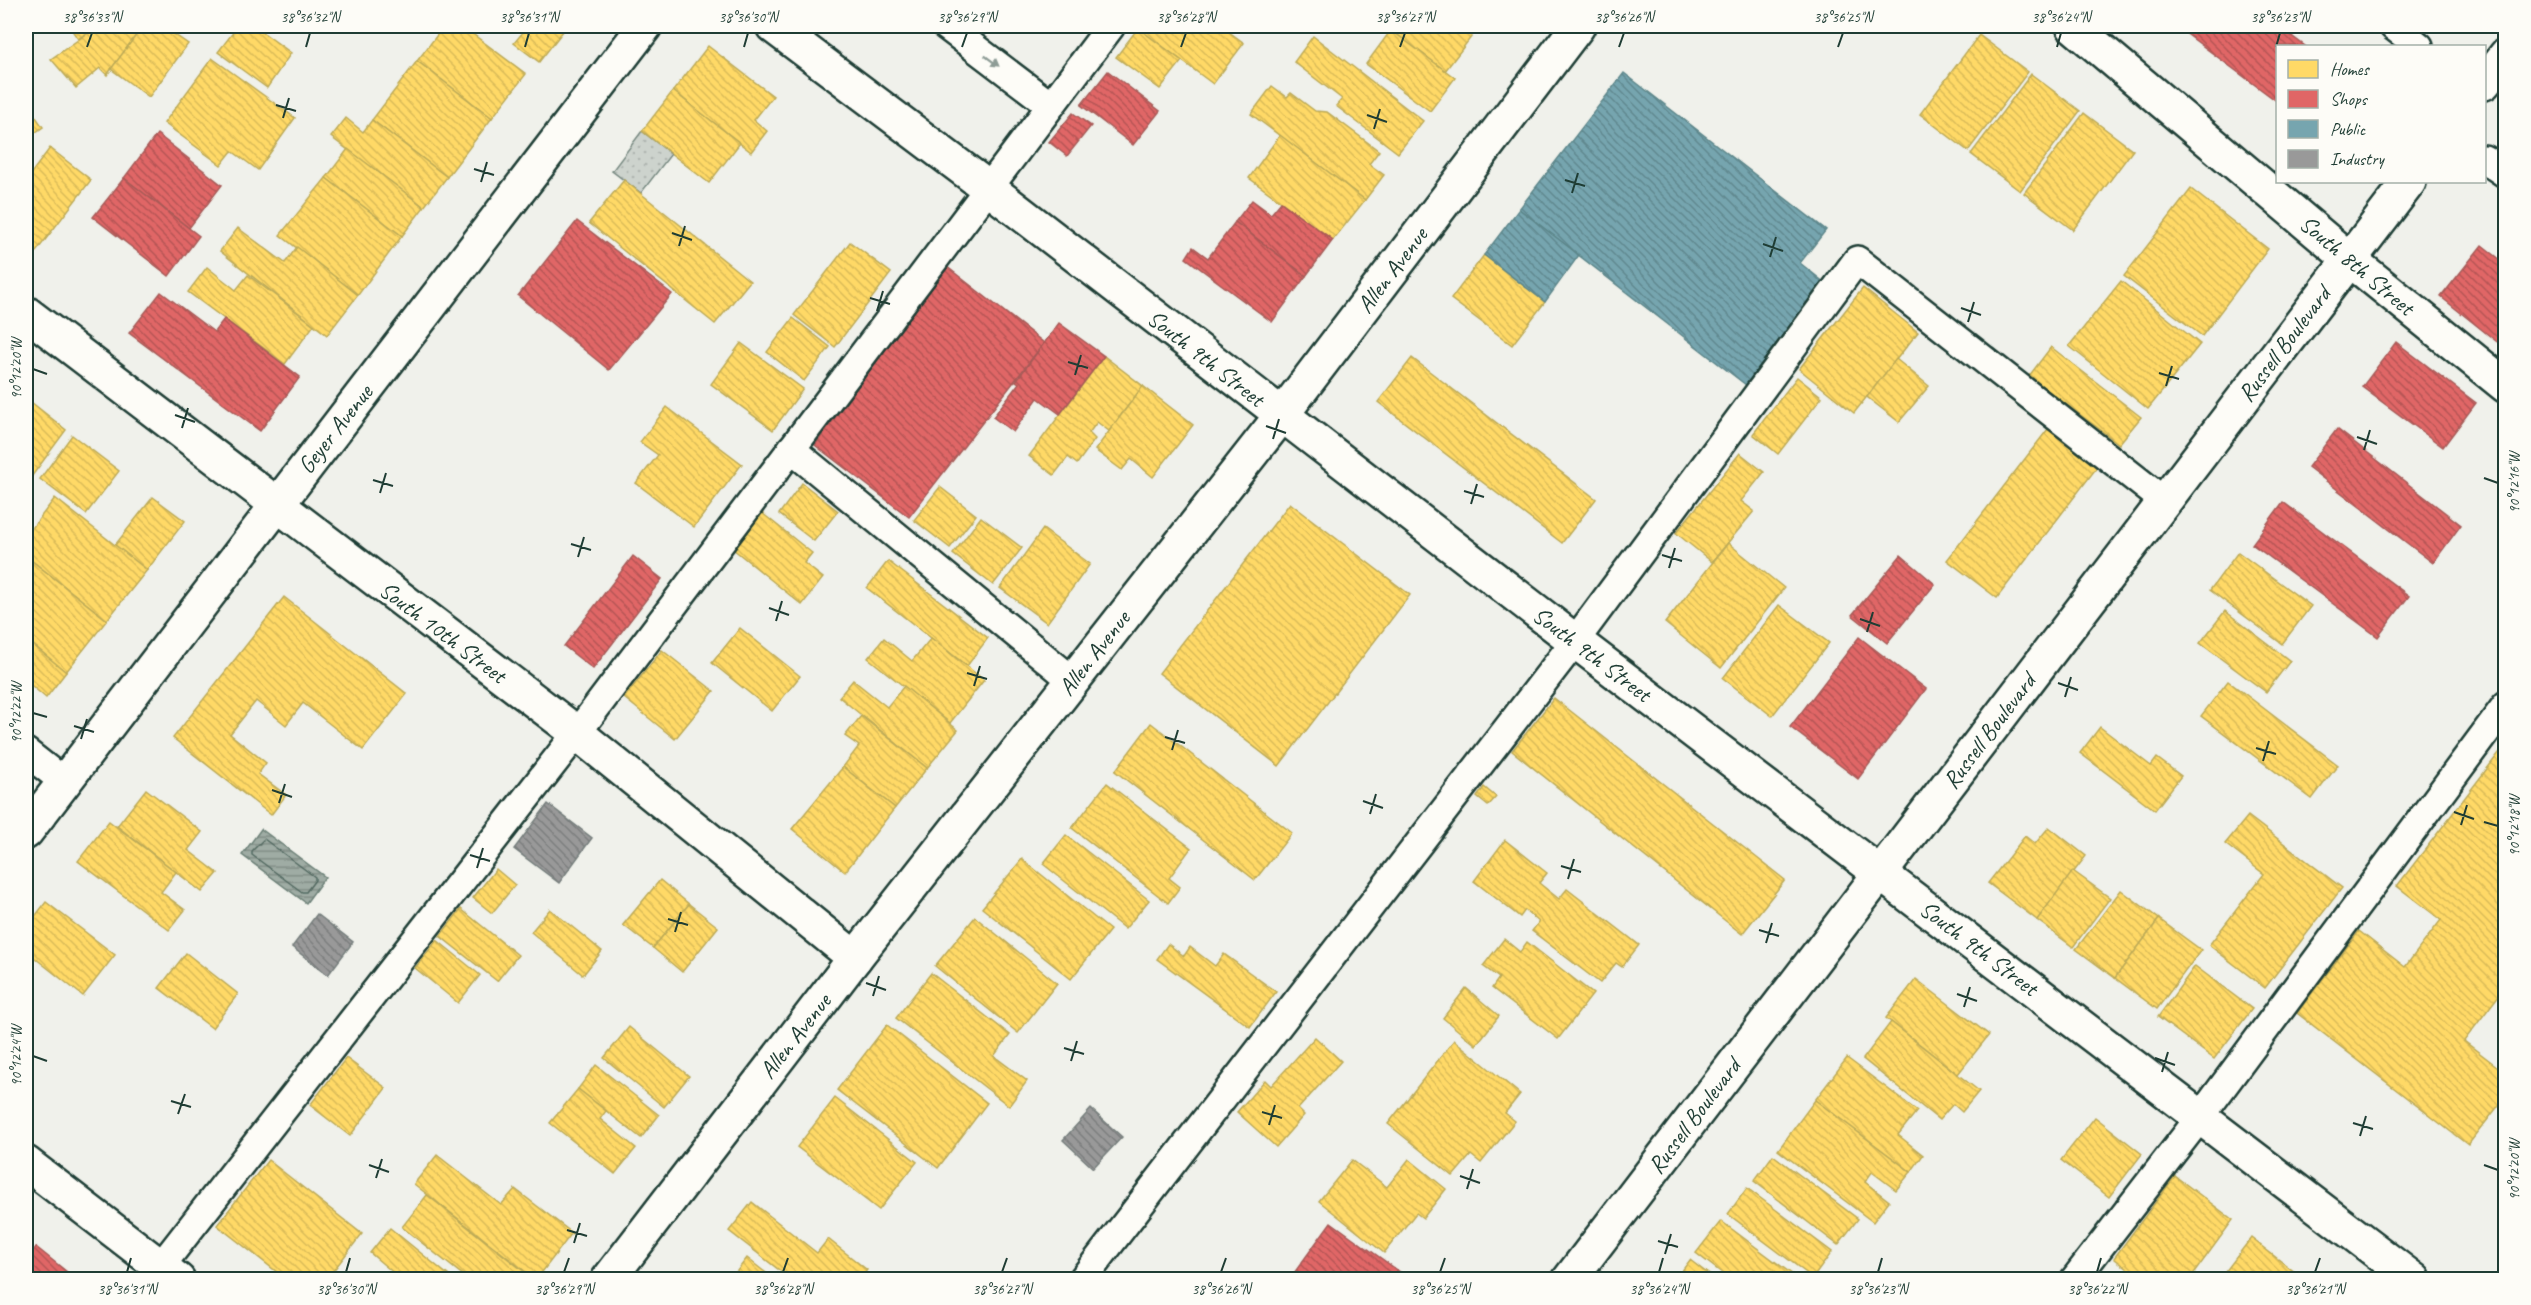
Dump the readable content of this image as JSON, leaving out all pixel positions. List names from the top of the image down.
{
  "streets": {
    "street": [
      "South 8th Street",
      "Allen Avenue",
      "Russell Boulevard",
      "South 9th Street",
      "Geyer Avenue",
      "South 10th Street"
    ]
  },
  "crossings": [
    ["South 8th Street", "Russell Boulevard"],
    ["Allen Avenue", "South 9th Street"],
    ["Allen Avenue", "South 10th Street"],
    ["Russell Boulevard", "South 9th Street"],
    ["Geyer Avenue", "South 10th Street"]
  ],
  "legend": [
    "Homes",
    "Shops",
    "Public",
    "Industry"
  ],
  "coordinates": [
    "38°36'33\"N",
    "38°36'32\"N",
    "38°36'31\"N",
    "38°36'30\"N",
    "38°36'29\"N",
    "38°36'28\"N",
    "38°36'27\"N",
    "38°36'26\"N",
    "38°36'25\"N",
    "38°36'24\"N",
    "38°36'23\"N",
    "90°12'20\"W",
    "90°12'16\"W",
    "90°12'22\"W",
    "90°12'18\"W",
    "90°12'24\"W",
    "38°36'22\"N",
    "38°36'21\"N"
  ]
}
